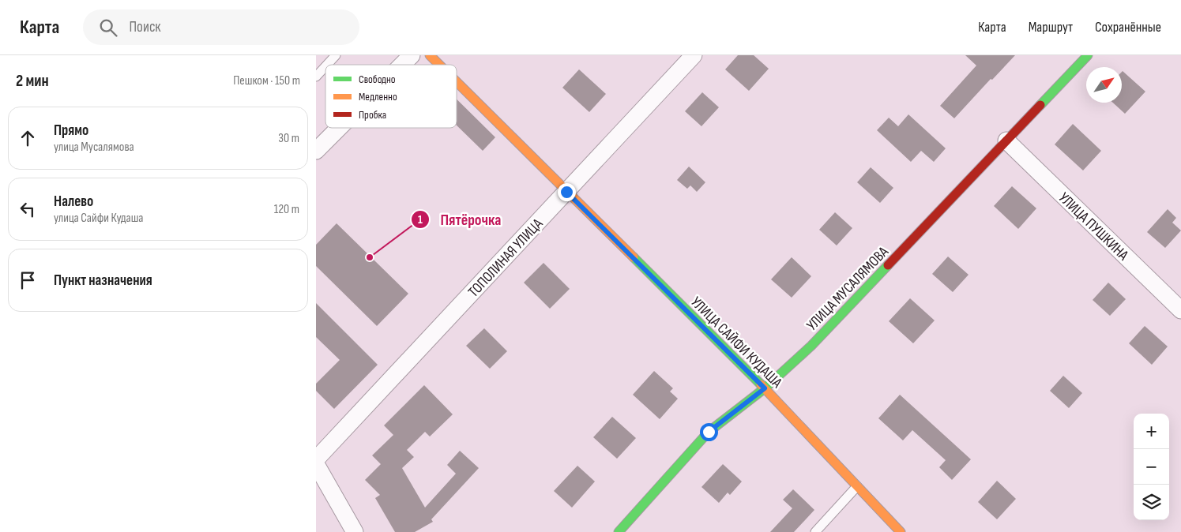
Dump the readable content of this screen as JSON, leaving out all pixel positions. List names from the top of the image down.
{
  "streets": {
    "street": [
      "УЛИЦА ПУШКИНА",
      "ТОПОЛИНАЯ УЛИЦА",
      "УЛИЦА МУСАЛЯМОВА",
      "УЛИЦА САЙФИ КУДАША"
    ]
  },
  "crossings": [
    ["УЛИЦА ПУШКИНА", "УЛИЦА МУСАЛЯМОВА"],
    ["ТОПОЛИНАЯ УЛИЦА", "УЛИЦА САЙФИ КУДАША"],
    ["УЛИЦА МУСАЛЯМОВА", "УЛИЦА САЙФИ КУДАША"]
  ],
  "places": ["Пятёрочка"],
  "legend": ["Свободно", "Медленно", "Пробка"],
  "north": "top right",
  "page": {
    "header": "Карта",
    "search": "Поиск",
    "nav": ["Карта", "Маршрут", "Сохранённые"],
    "heading": ["2 мин", "Пешком · 150 m"],
    "list": [
      ["Прямо", "улица Мусалямова", "30 m"],
      ["Налево", "улица Сайфи Кудаша", "120 m"],
      "Пункт назначения"
    ],
    "map_buttons": ["+", "−"]
  }
}
